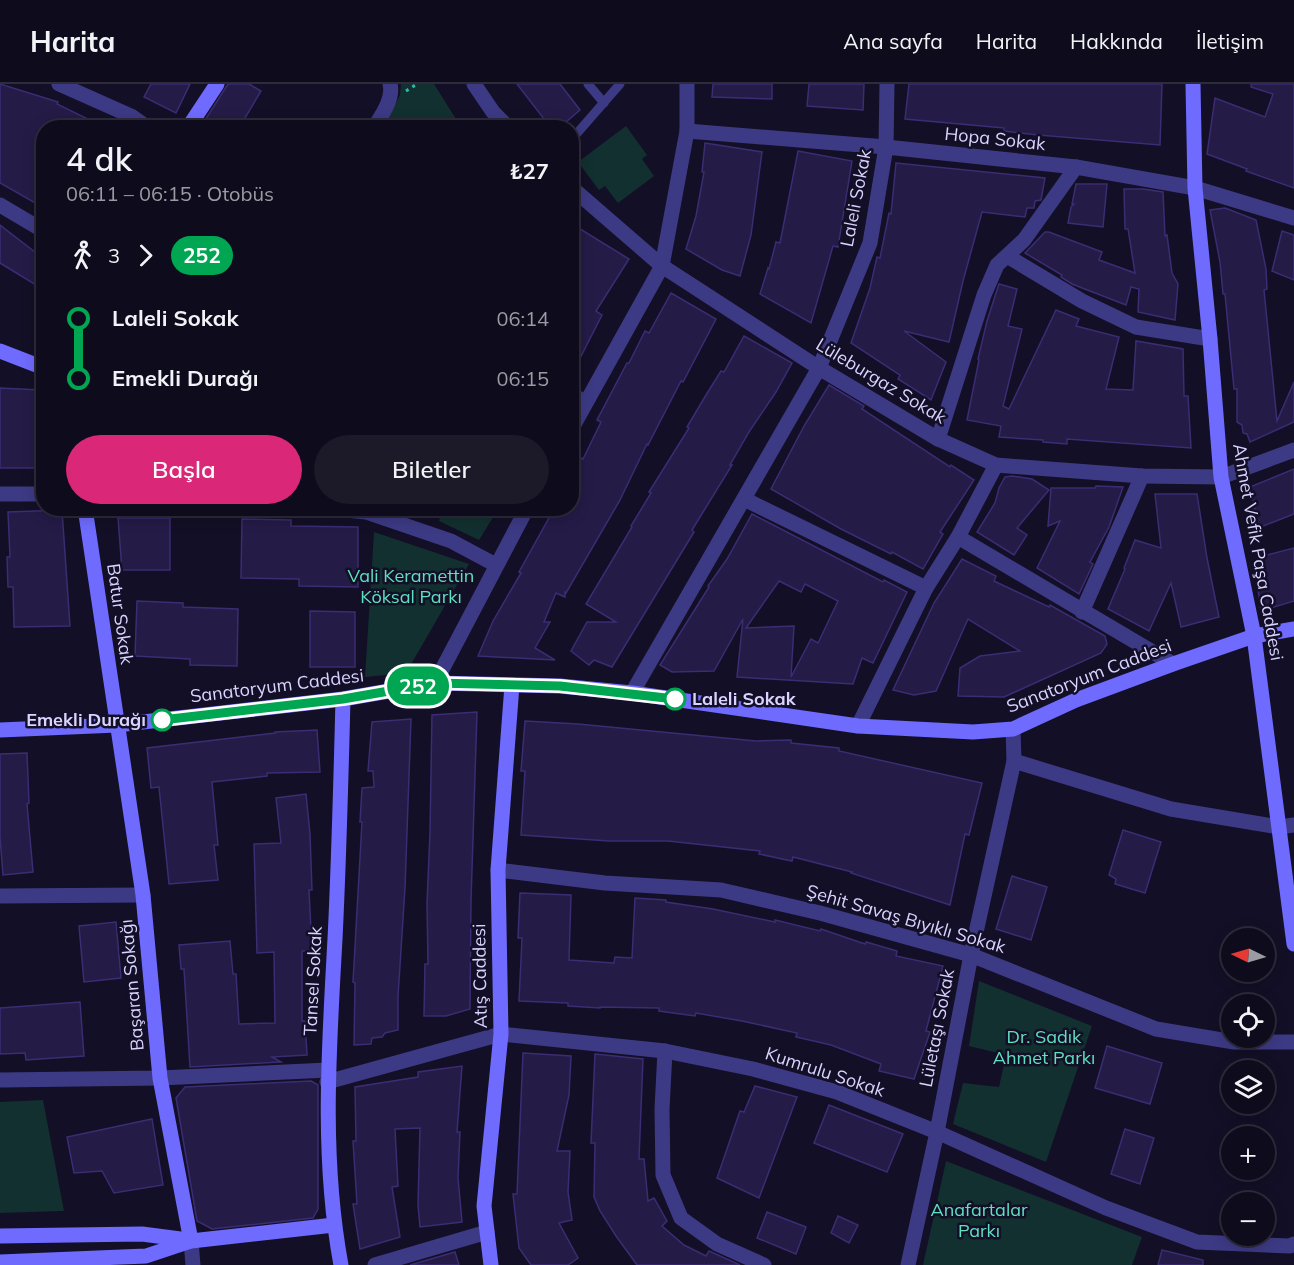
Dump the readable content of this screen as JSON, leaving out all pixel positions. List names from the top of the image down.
{
  "streets": {
    "street": [
      "Hopa Sokak",
      "Laleli Sokak",
      "Lüleburgaz Sokak",
      "Ahmet Vefik Paşa Caddesi",
      "Batur Sokak",
      "Sanatoryum Caddesi",
      "Şehit Savaş Bıyıklı Sokak",
      "Atış Caddesi",
      "Tansel Sokak",
      "Başaran Sokağı",
      "Lületaşı Sokak",
      "Kumrulu Sokak"
    ]
  },
  "crossings": [
    ["Hopa Sokak", "Laleli Sokak"],
    ["Hopa Sokak", "Ahmet Vefik Paşa Caddesi"],
    ["Laleli Sokak", "Lüleburgaz Sokak"],
    ["Laleli Sokak", "Sanatoryum Caddesi"],
    ["Lüleburgaz Sokak", "Ahmet Vefik Paşa Caddesi"],
    ["Ahmet Vefik Paşa Caddesi", "Sanatoryum Caddesi"],
    ["Batur Sokak", "Sanatoryum Caddesi"],
    ["Batur Sokak", "Başaran Sokağı"],
    ["Sanatoryum Caddesi", "Atış Caddesi"],
    ["Sanatoryum Caddesi", "Tansel Sokak"],
    ["Sanatoryum Caddesi", "Başaran Sokağı"],
    ["Sanatoryum Caddesi", "Lületaşı Sokak"],
    ["Şehit Savaş Bıyıklı Sokak", "Atış Caddesi"],
    ["Şehit Savaş Bıyıklı Sokak", "Lületaşı Sokak"],
    ["Atış Caddesi", "Kumrulu Sokak"],
    ["Tansel Sokak", "Kumrulu Sokak"],
    ["Başaran Sokağı", "Kumrulu Sokak"],
    ["Lületaşı Sokak", "Kumrulu Sokak"]
  ],
  "parks": ["Vali Keramettin Köksal Parkı", "Dr. Sadık Ahmet Parkı", "Anafartalar Parkı"],
  "places": ["Laleli Sokak", "Emekli Durağı"],
  "lines": ["bus line 252"],
  "north": "left",
  "page": {
    "header": "Harita",
    "nav": [
      "Ana sayfa",
      "Harita",
      "Hakkında",
      "İletişim"
    ],
    "on_map": "252",
    "heading": ["4 dk", "06:11 – 06:15 · Otobüs", "₺27"],
    "legs": ["3", "252"],
    "list": [
      {
        "name": "Laleli Sokak",
        "value": "06:14"
      },
      {
        "name": "Emekli Durağı",
        "value": "06:15"
      }
    ],
    "buttons": ["Başla", "Biletler"],
    "map_buttons": ["+", "−"]
  }
}
